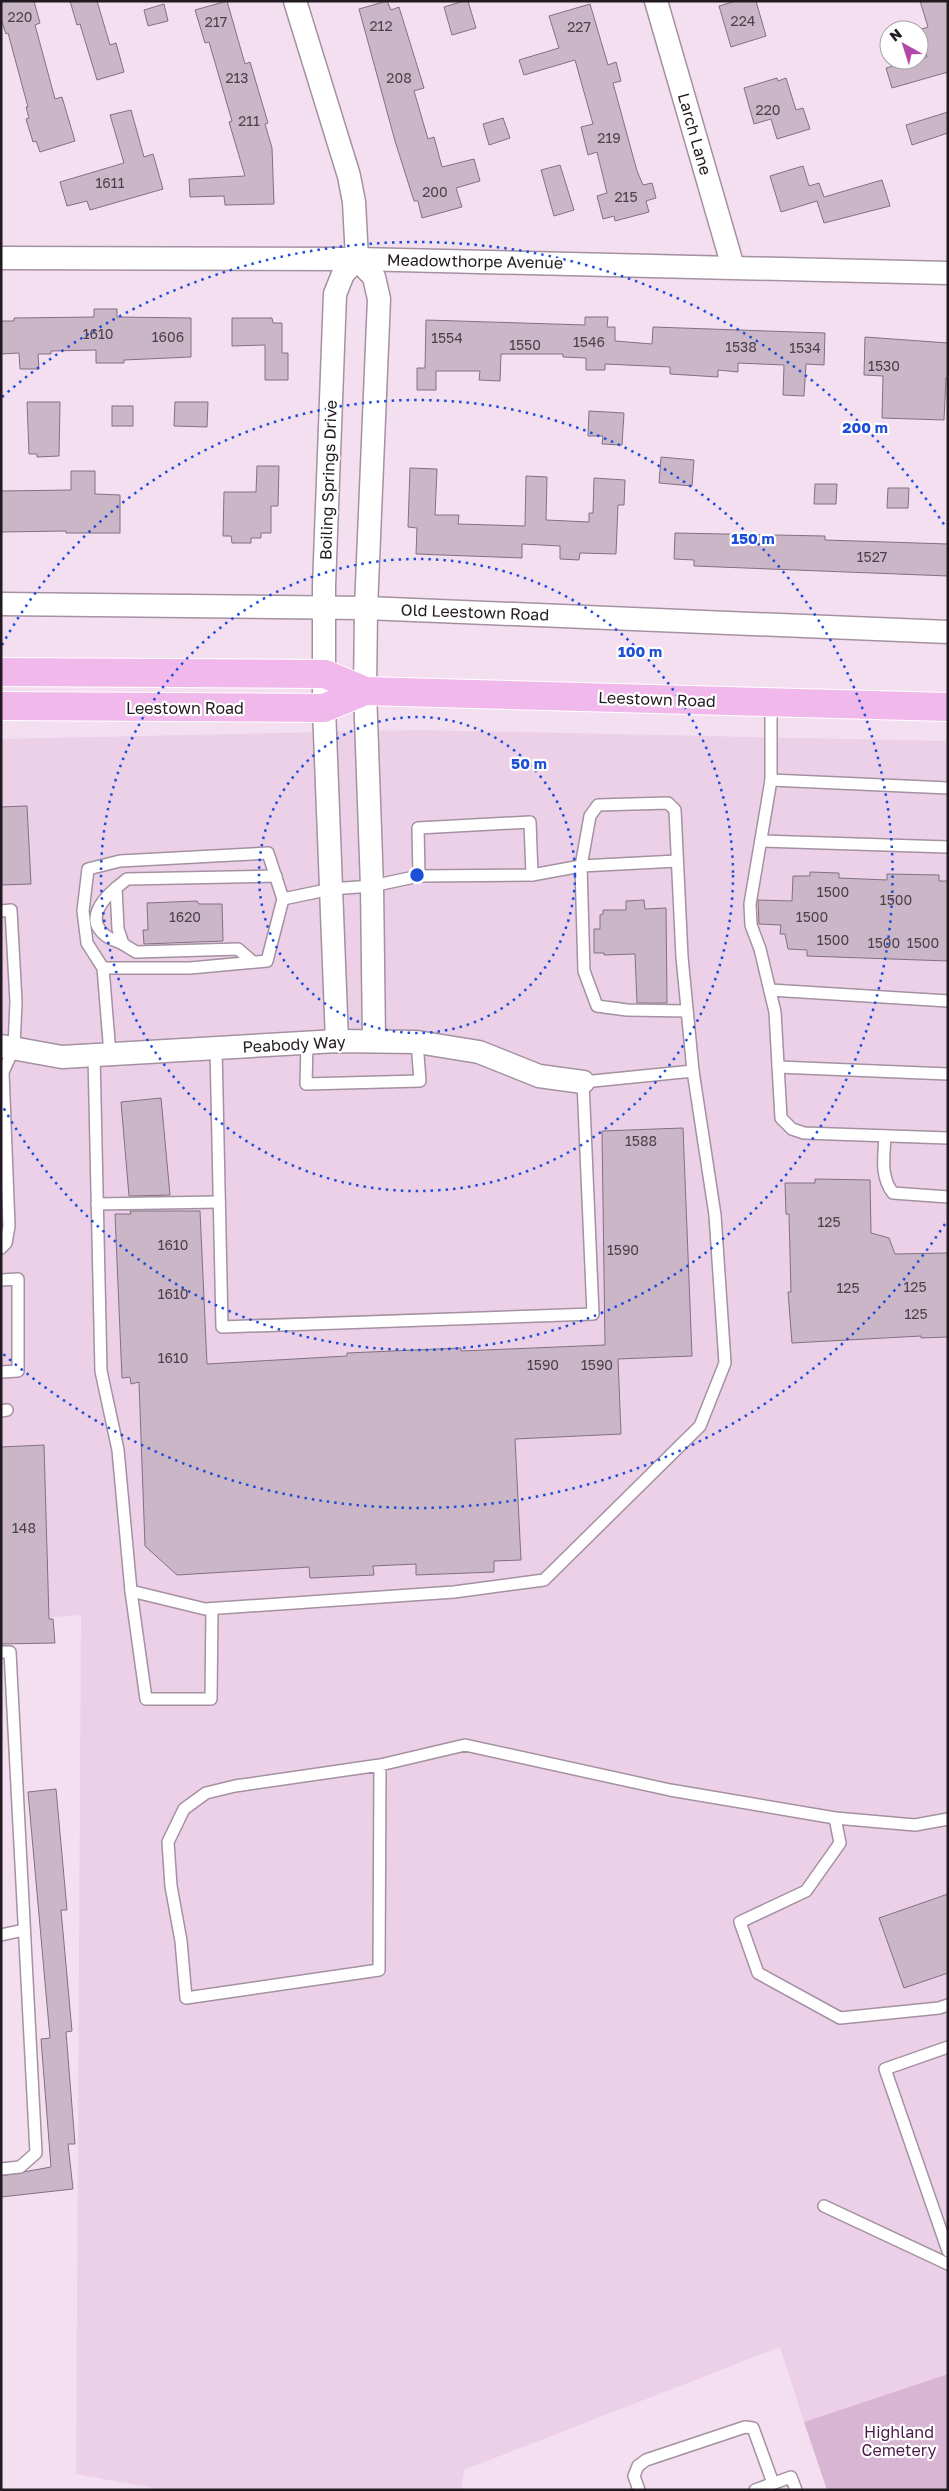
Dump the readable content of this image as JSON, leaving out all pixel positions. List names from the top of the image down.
{
  "streets": {
    "main road": ["Leestown Road"],
    "street": [
      "Larch Lane",
      "Meadowthorpe Avenue",
      "Boiling Springs Drive",
      "Old Leestown Road",
      "Peabody Way"
    ]
  },
  "crossings": [
    ["Larch Lane", "Meadowthorpe Avenue"],
    ["Meadowthorpe Avenue", "Boiling Springs Drive"],
    ["Boiling Springs Drive", "Old Leestown Road"],
    ["Boiling Springs Drive", "Leestown Road"],
    ["Boiling Springs Drive", "Peabody Way"]
  ],
  "parks": ["Highland Cemetery"],
  "house_numbers": [
    "220",
    "224",
    "217",
    "212",
    "227",
    "213",
    "208",
    "220",
    "211",
    "219",
    "1611",
    "200",
    "215",
    "1610",
    "1606",
    "1554",
    "1546",
    "1550",
    "1538",
    "1534",
    "1530",
    "1527",
    "1500",
    "1500",
    "1620",
    "1500",
    "1500",
    "1500",
    "1500",
    "1588",
    "125",
    "1610",
    "1590",
    "125",
    "125",
    "1610",
    "125",
    "1610",
    "1590",
    "1590",
    "148"
  ],
  "north": "top left",
  "rings": [
    "200 m",
    "150 m",
    "100 m",
    "50 m"
  ]
}
